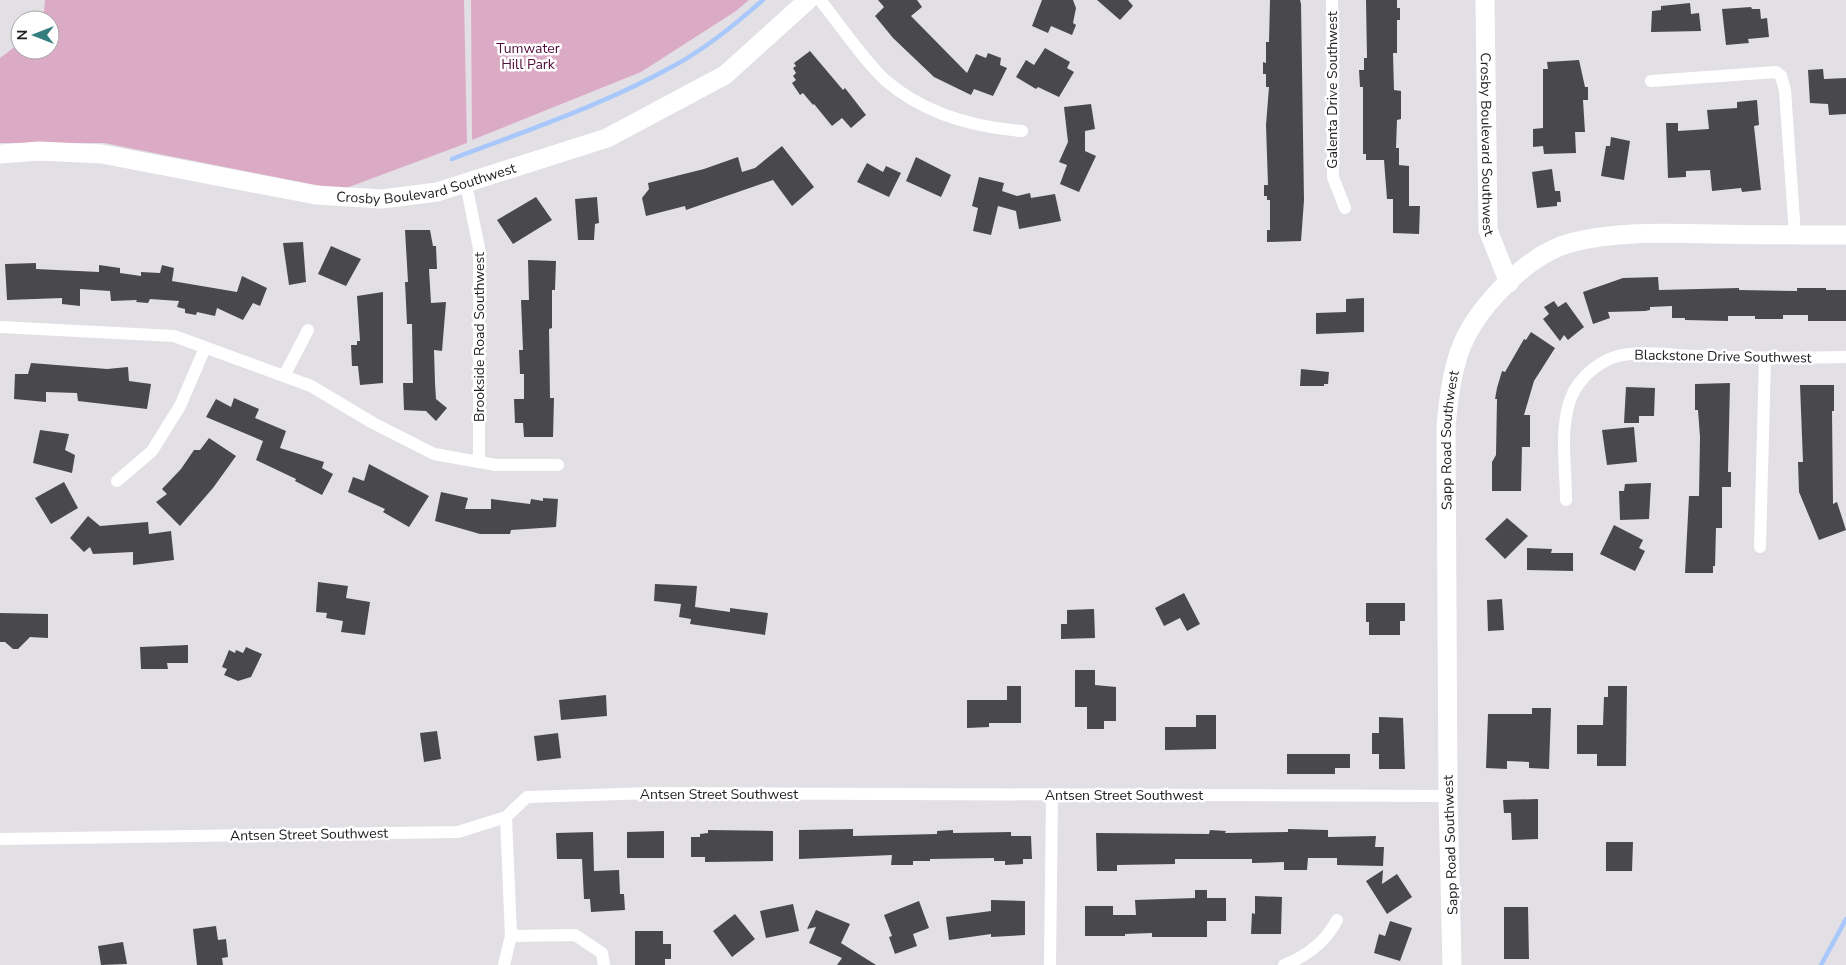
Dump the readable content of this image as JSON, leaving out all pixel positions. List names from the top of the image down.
{
  "streets": {
    "street": [
      "Galenta Drive Southwest",
      "Crosby Boulevard Southwest",
      "Brookside Road Southwest",
      "Blackstone Drive Southwest",
      "Sapp Road Southwest",
      "Antsen Street Southwest"
    ]
  },
  "crossings": [
    ["Crosby Boulevard Southwest", "Brookside Road Southwest"],
    ["Crosby Boulevard Southwest", "Sapp Road Southwest"],
    ["Sapp Road Southwest", "Antsen Street Southwest"]
  ],
  "parks": ["Tumwater Hill Park"],
  "north": "left"
}
